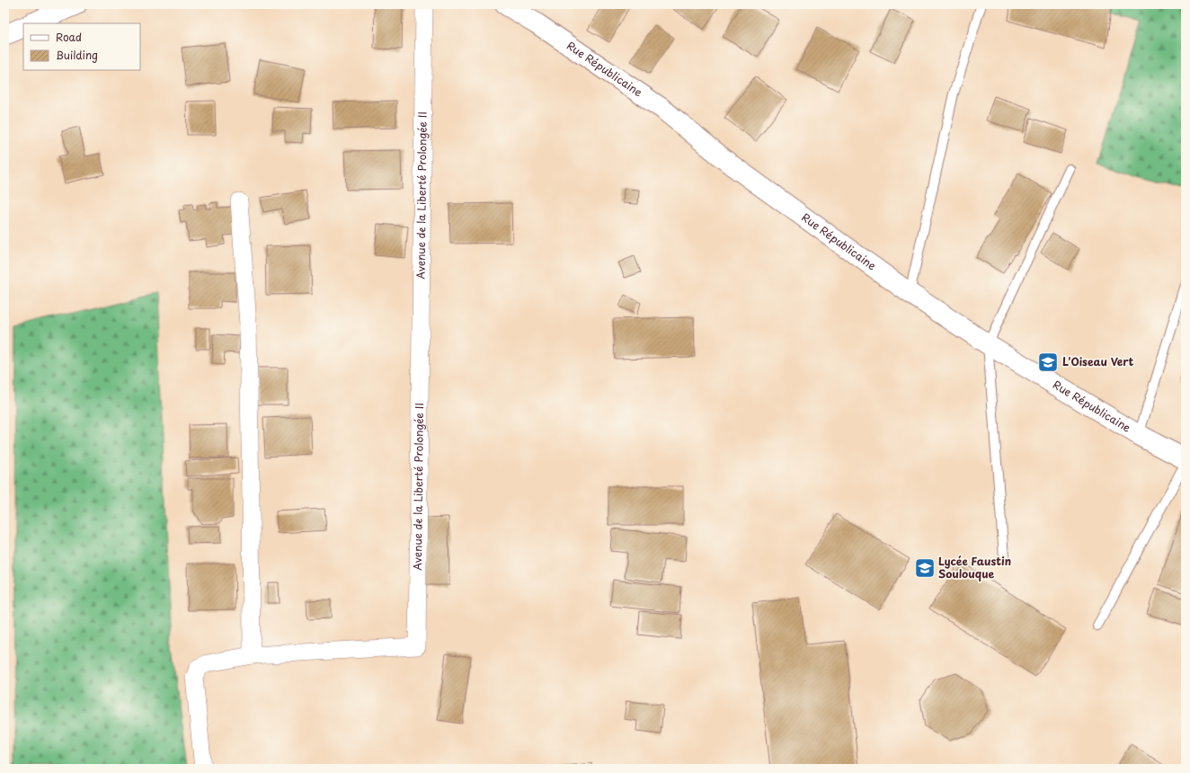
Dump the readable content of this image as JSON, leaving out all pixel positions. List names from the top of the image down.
{
  "streets": {
    "street": ["Rue Républicaine", "Avenue de la Liberté Prolongée II"]
  },
  "places": {
    "school or university": ["L'Oiseau Vert", "Lycée Faustin Soulouque"]
  },
  "legend": ["Road", "Building"]
}
